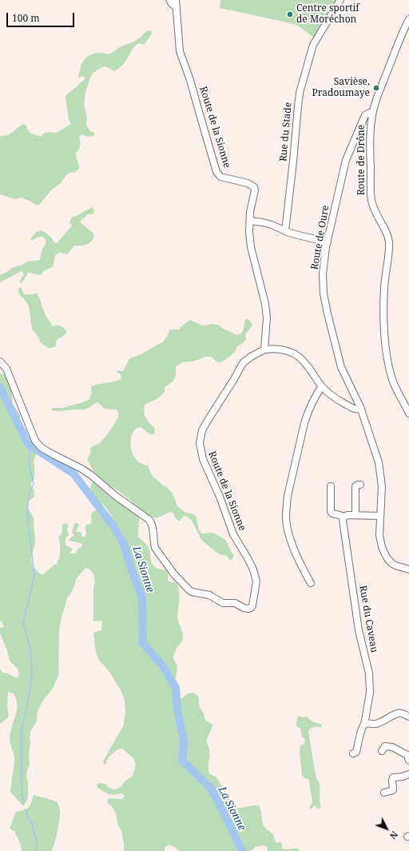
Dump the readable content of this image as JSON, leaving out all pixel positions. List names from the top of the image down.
{
  "streets": {
    "street": [
      "Route de la Sionne",
      "Rue du Stade",
      "Route de Drône",
      "Route de Oure",
      "Rue du Caveau"
    ]
  },
  "crossings": [
    ["Route de Drône", "Route de Oure"]
  ],
  "water": ["La Sionne"],
  "places": ["Centre sportif de Moréchon", "Savièse, Pradoumaye"],
  "scale_bar": "100 m",
  "north": "bottom right"
}
